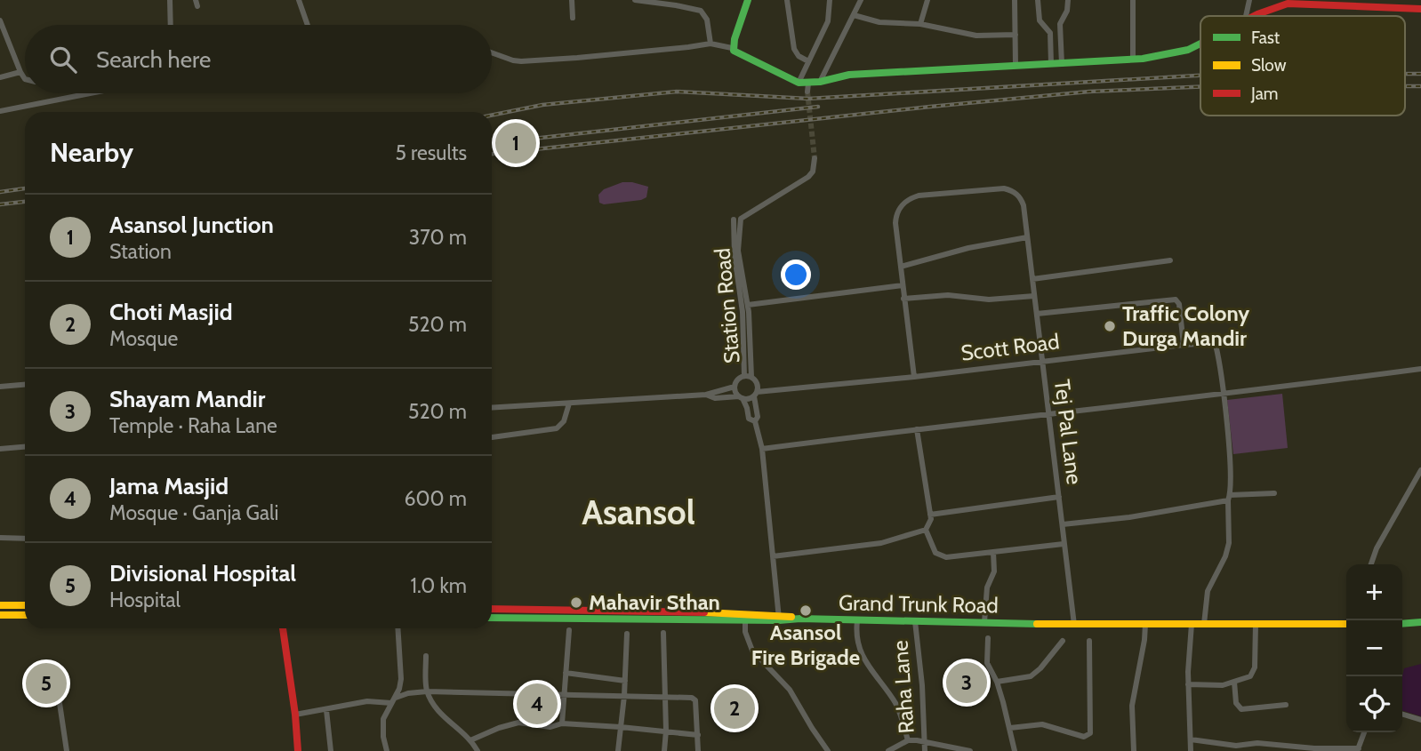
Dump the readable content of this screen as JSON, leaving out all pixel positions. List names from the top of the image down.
{
  "streets": {
    "main road": ["Grand Trunk Road"],
    "street": [
      "Station Road",
      "Scott Road",
      "Tej Pal Lane",
      "Raha Lane"
    ]
  },
  "crossings": [
    ["Station Road", "Scott Road"],
    ["Scott Road", "Tej Pal Lane"],
    ["Tej Pal Lane", "Grand Trunk Road"],
    ["Grand Trunk Road", "Raha Lane"]
  ],
  "districts": ["Asansol"],
  "places": ["Traffic Colony Durga Mandir", "Mahavir Sthan", "Asansol Fire Brigade"],
  "legend": ["Fast", "Slow", "Jam"],
  "page": {
    "search": "Search here",
    "heading": ["Nearby", "5 results"],
    "pins": [
      "1",
      "3",
      "5",
      "4",
      "2"
    ],
    "list": [
      {
        "mark": "1",
        "name": "Asansol Junction",
        "note": "Station",
        "value": "370 m"
      },
      {
        "mark": "2",
        "name": "Choti Masjid",
        "note": "Mosque",
        "value": "520 m"
      },
      {
        "mark": "3",
        "name": "Shayam Mandir",
        "note": "Temple · Raha Lane",
        "value": "520 m"
      },
      {
        "mark": "4",
        "name": "Jama Masjid",
        "note": "Mosque · Ganja Gali",
        "value": "600 m"
      },
      {
        "mark": "5",
        "name": "Divisional Hospital",
        "note": "Hospital",
        "value": "1.0 km"
      }
    ],
    "map_buttons": ["+", "−"]
  }
}
